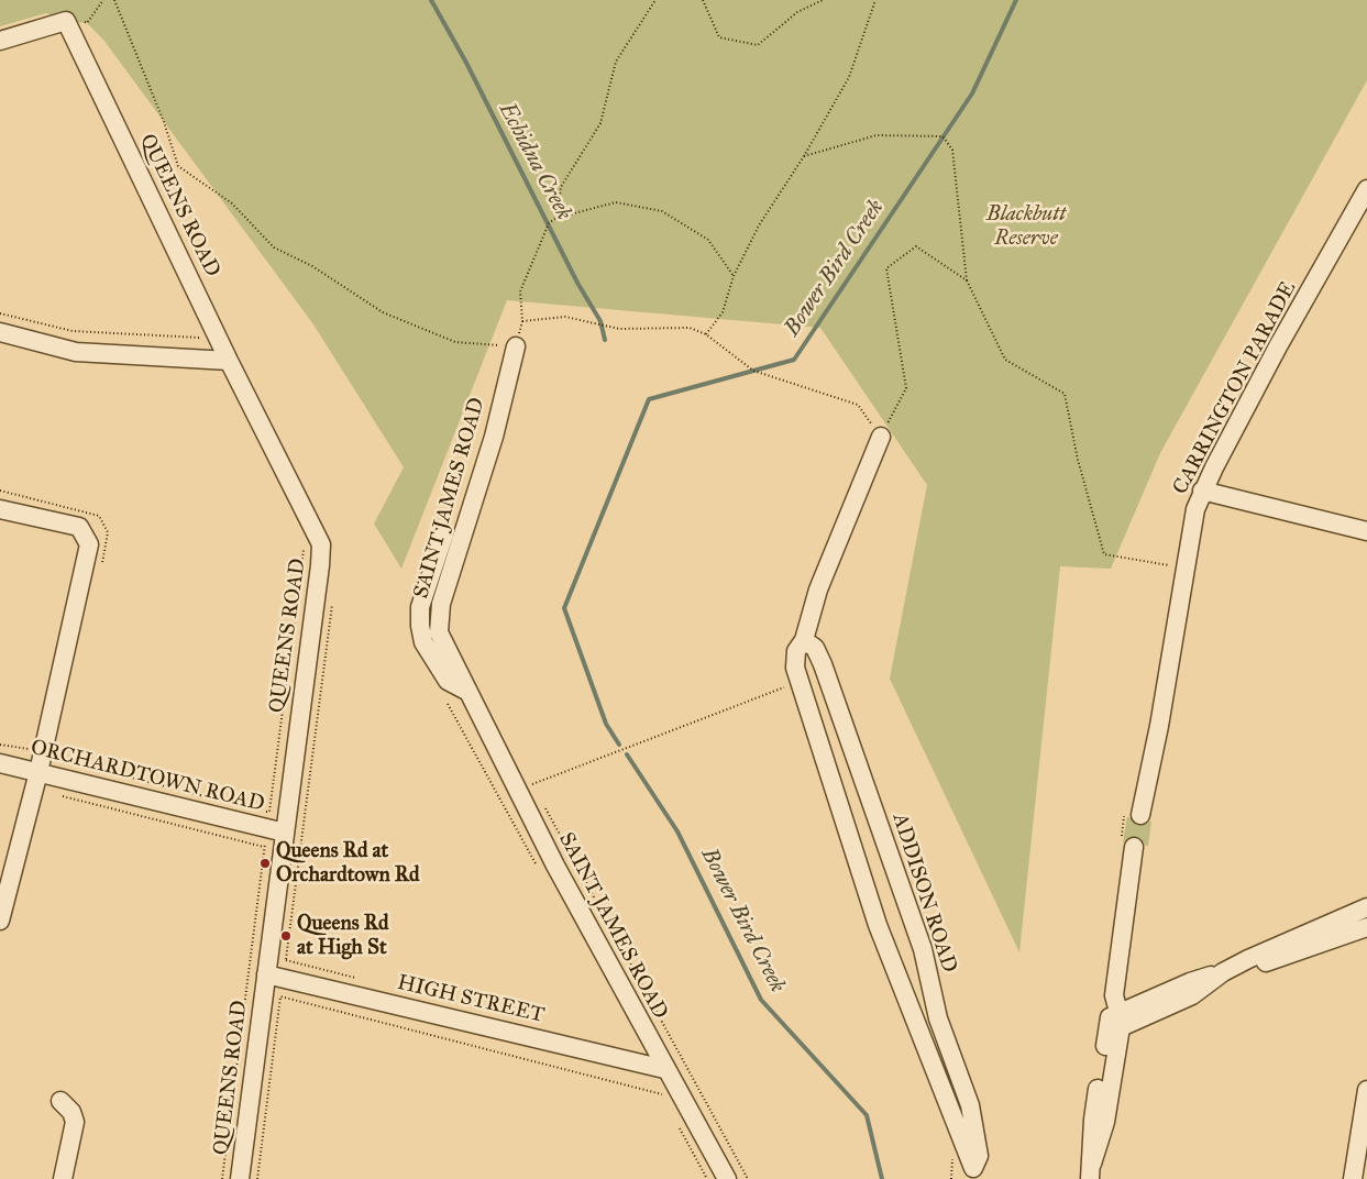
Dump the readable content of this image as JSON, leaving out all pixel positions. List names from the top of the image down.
{
  "streets": {
    "street": [
      "QUEENS ROAD",
      "CARRINGTON PARADE",
      "SAINT JAMES ROAD",
      "ORCHARDTOWN ROAD",
      "ADDISON ROAD",
      "HIGH STREET"
    ]
  },
  "crossings": [
    ["QUEENS ROAD", "ORCHARDTOWN ROAD"],
    ["QUEENS ROAD", "HIGH STREET"],
    ["SAINT JAMES ROAD", "HIGH STREET"]
  ],
  "water": ["Echidna Creek", "Bower Bird Creek"],
  "parks": ["Blackbutt Reserve"],
  "places": ["Queens Rd at Orchardtown Rd", "Queens Rd at High St"]
}
